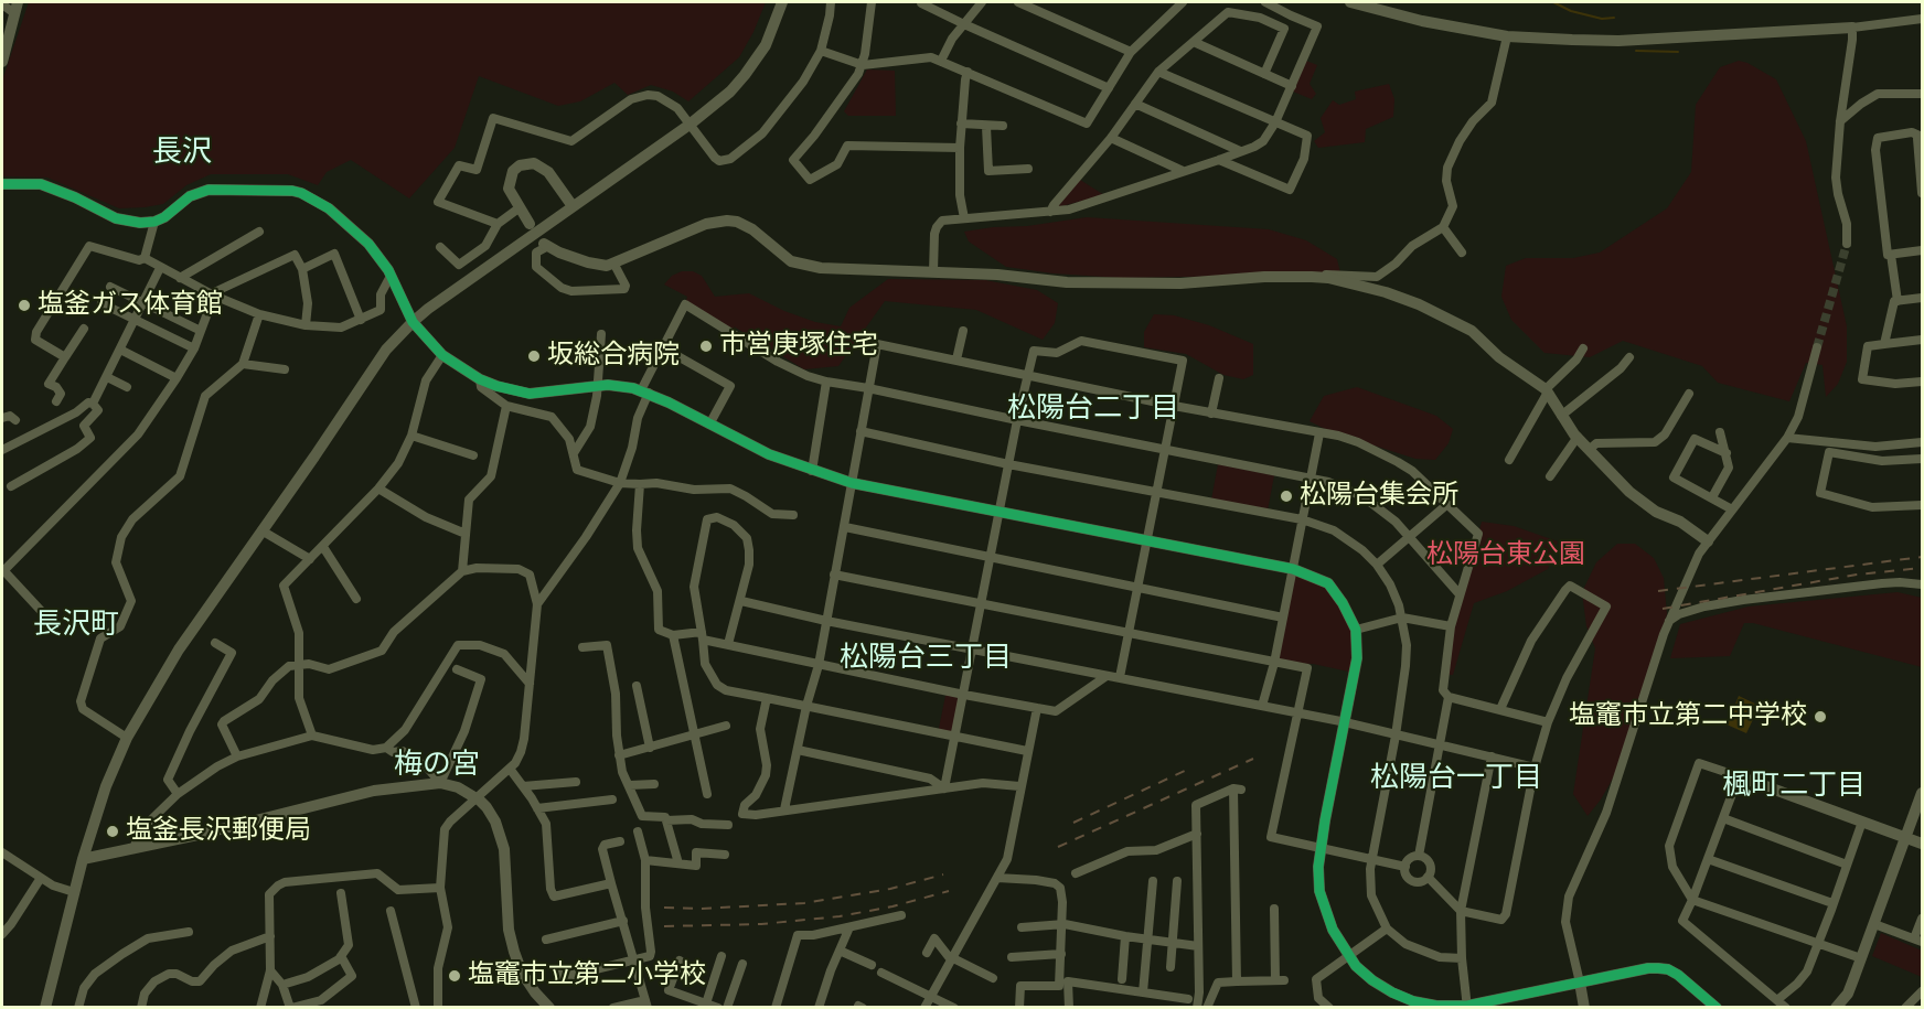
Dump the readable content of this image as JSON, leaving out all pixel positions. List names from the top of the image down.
{
  "districts": [
    "長沢",
    "松陽台二丁目",
    "長沢町",
    "松陽台三丁目",
    "梅の宮",
    "松陽台一丁目",
    "楓町二丁目"
  ],
  "parks": ["松陽台東公園"],
  "places": [
    "塩釜ガス体育館",
    "市営庚塚住宅",
    "坂総合病院",
    "松陽台集会所",
    "塩竈市立第二中学校",
    "塩釜長沢郵便局",
    "塩竈市立第二小学校"
  ]
}
